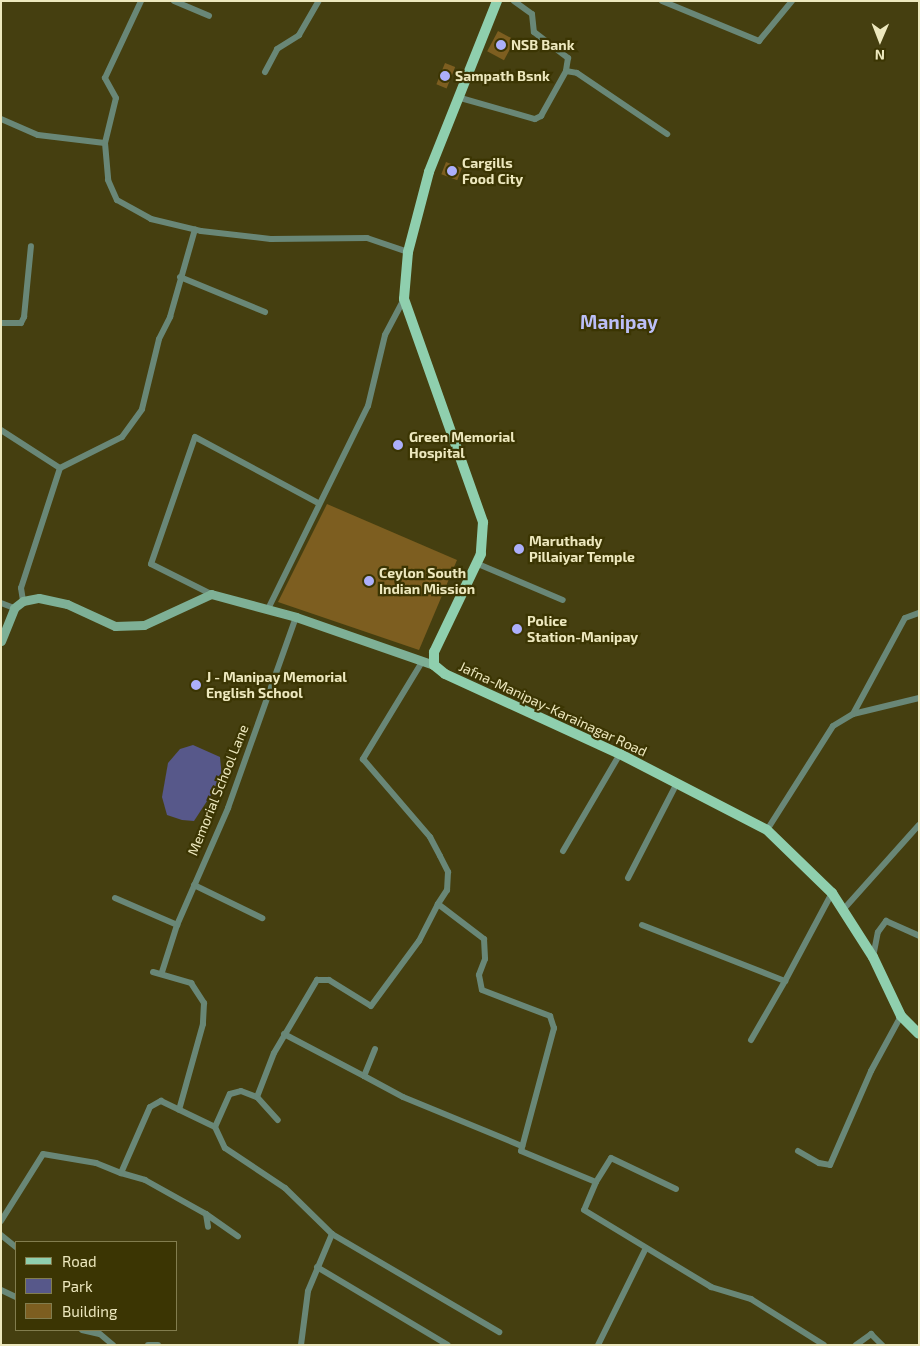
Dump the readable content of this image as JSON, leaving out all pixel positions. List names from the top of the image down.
{
  "streets": {
    "main road": ["Jafna-Manipay-Karainagar Road"],
    "street": ["Memorial School Lane"]
  },
  "districts": ["Manipay"],
  "places": [
    "NSB Bank",
    "Sampath Bsnk",
    "Cargills Food City",
    "Green Memorial Hospital",
    "Maruthady Pillaiyar Temple",
    "Ceylon South Indian Mission",
    "Police Station-Manipay",
    "J - Manipay Memorial English School"
  ],
  "legend": ["Road", "Park", "Building"],
  "north": "bottom"
}
